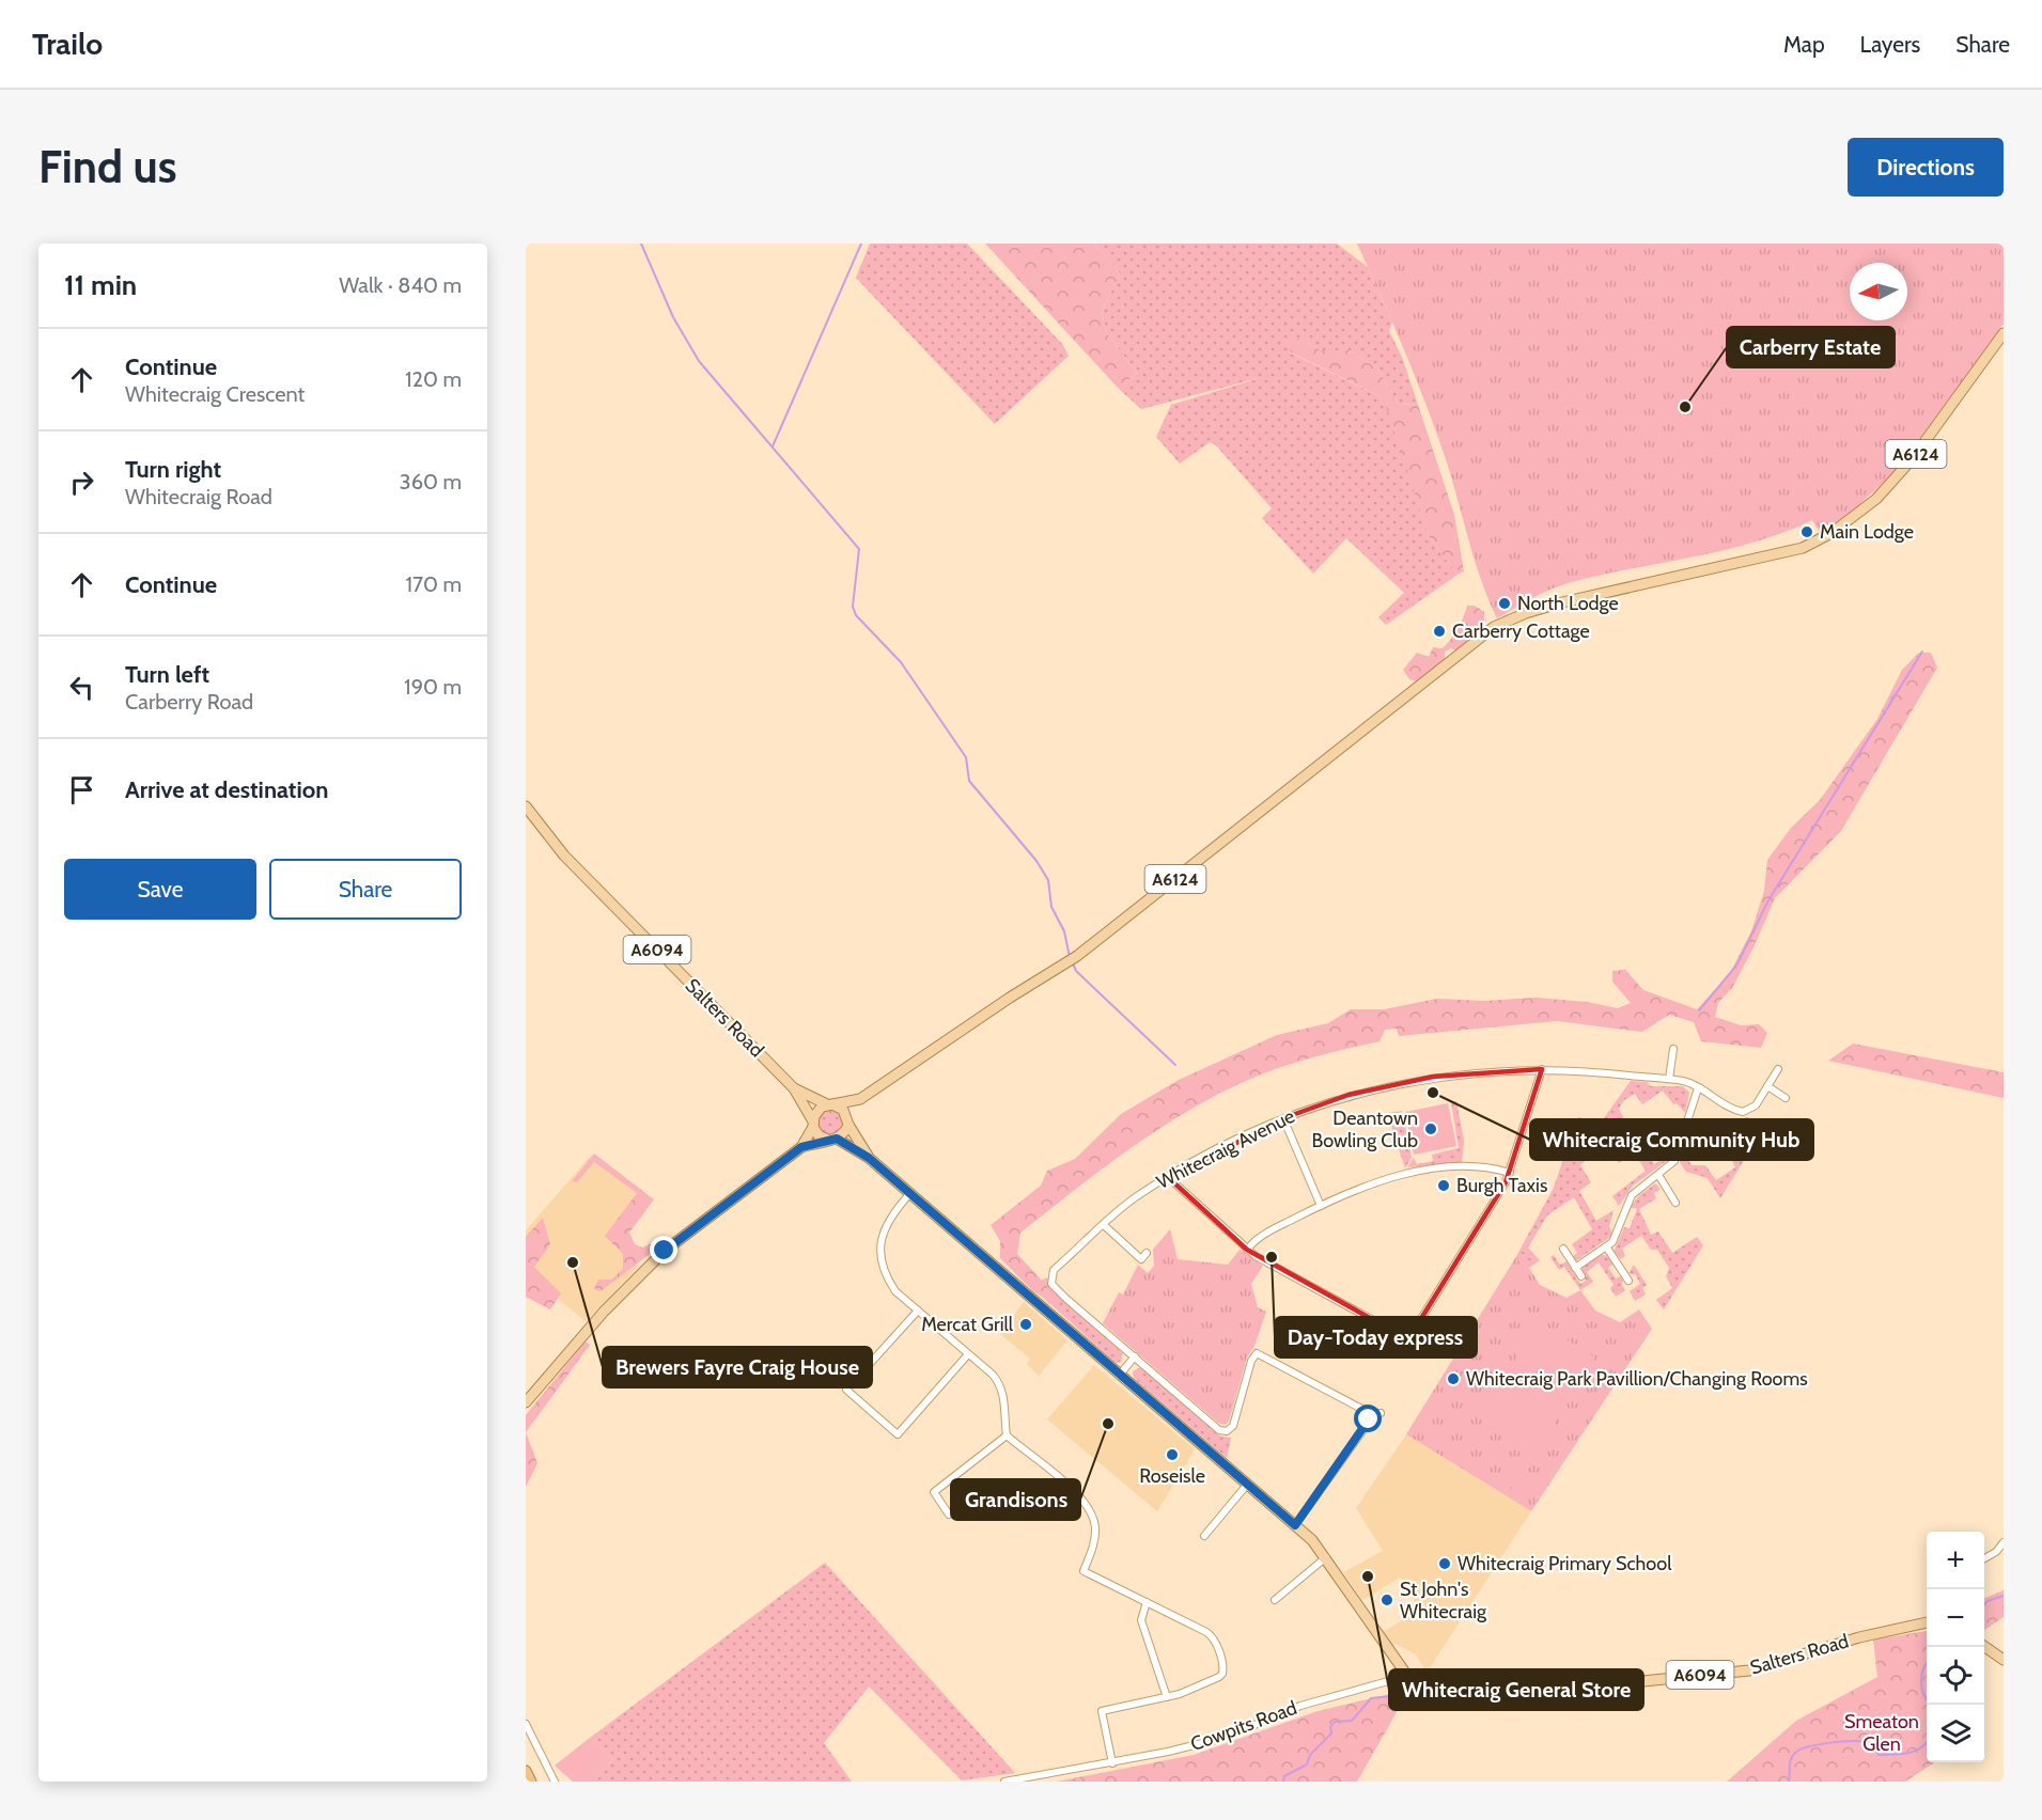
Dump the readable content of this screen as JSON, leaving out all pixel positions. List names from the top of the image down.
{
  "streets": {
    "main road": ["A6124", "A6094", "Salters Road"],
    "street": ["Whitecraig Avenue", "Cowpits Road"]
  },
  "crossings": [
    ["A6124", "A6094"],
    ["A6124", "Salters Road"],
    ["A6094", "Salters Road"],
    ["A6094", "Cowpits Road"],
    ["Salters Road", "Cowpits Road"]
  ],
  "parks": ["Smeaton Glen"],
  "places": [
    "Carberry Estate",
    "Main Lodge",
    "North Lodge",
    "Carberry Cottage",
    "Whitecraig Community Hub",
    "Deantown Bowling Club",
    "Burgh Taxis",
    "Day-Today express",
    "Brewers Fayre Craig House",
    "Mercat Grill",
    "Whitecraig Park Pavillion/Changing Rooms",
    "Grandisons",
    "Roseisle",
    "Whitecraig Primary School",
    "Whitecraig General Store",
    "St John's Whitecraig"
  ],
  "north": "left",
  "page": {
    "header": "Trailo",
    "nav": ["Map", "Layers", "Share"],
    "buttons": [
      "Directions",
      ["Save", "Share"]
    ],
    "title": "Find us",
    "heading": ["11 min", "Walk · 840 m"],
    "list": [
      ["Continue", "Whitecraig Crescent", "120 m"],
      ["Turn right", "Whitecraig Road", "360 m"],
      ["Continue", "170 m"],
      ["Turn left", "Carberry Road", "190 m"],
      "Arrive at destination"
    ],
    "map_buttons": ["+", "−"]
  }
}
